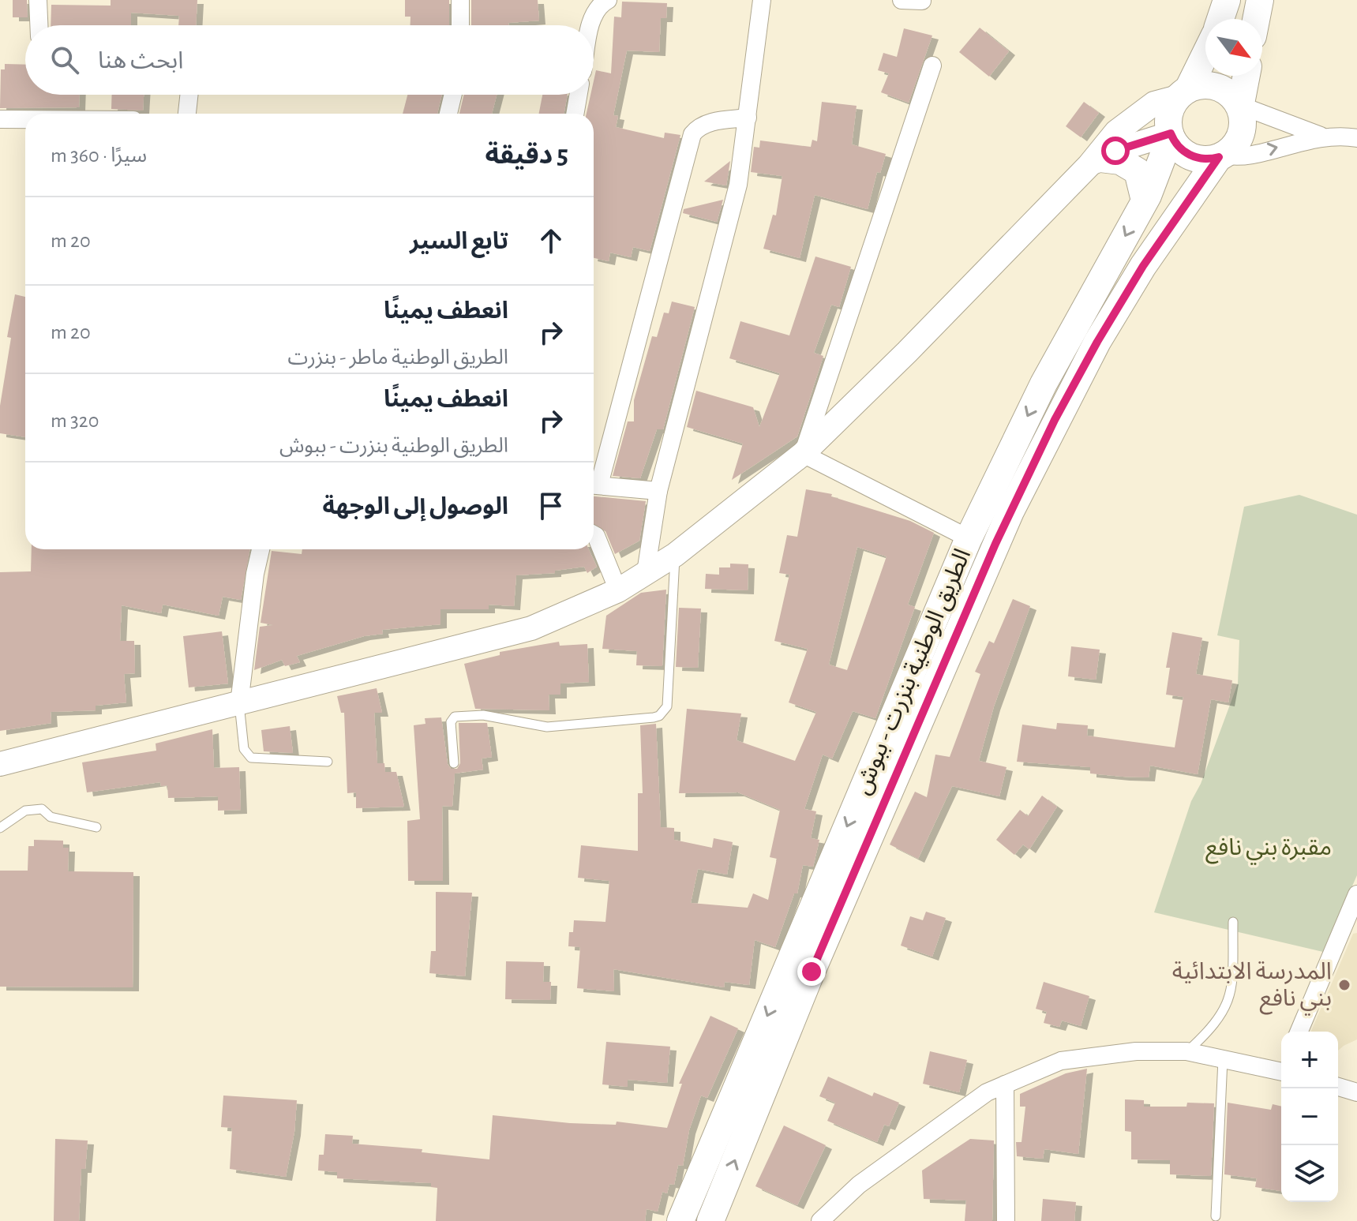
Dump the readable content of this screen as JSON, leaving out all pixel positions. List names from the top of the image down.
{
  "streets": {
    "main road": ["الطريق الوطنية بنزرت - ببوش"]
  },
  "parks": ["مقبرة بني نافع"],
  "places": ["المدرسة الابتدائية بني نافع"],
  "north": "bottom right",
  "page": {
    "search": "ابحث هنا",
    "heading": ["5 دقيقة", "سيرًا · 360 m"],
    "list": [
      ["تابع السير", "20 m"],
      ["انعطف يمينًا", "الطريق الوطنية ماطر - بنزرت", "20 m"],
      ["انعطف يمينًا", "الطريق الوطنية بنزرت - ببوش", "320 m"],
      "الوصول إلى الوجهة"
    ],
    "map_buttons": ["+", "−"]
  }
}
